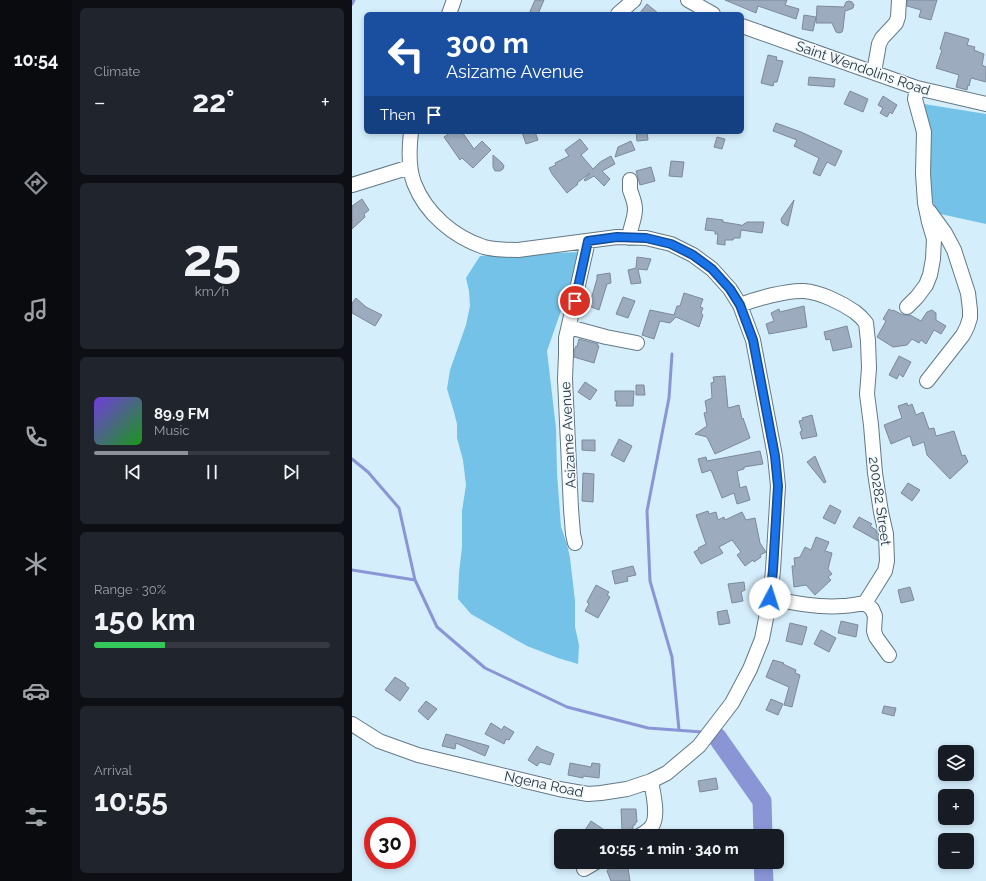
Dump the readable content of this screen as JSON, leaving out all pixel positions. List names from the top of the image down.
{
  "streets": {
    "street": [
      "Saint Wendolins Road",
      "Asizame Avenue",
      "200282 Street",
      "Ngena Road"
    ]
  },
  "crossings": [
    ["Asizame Avenue", "Ngena Road"],
    ["200282 Street", "Ngena Road"]
  ],
  "page": {
    "tabs": "10:54",
    "tile": [
      "Climate",
      ["25", "km/h"],
      ["Range · 30%", "150 km"],
      ["Arrival", "10:55"]
    ],
    "turn": ["300 m", "Asizame Avenue"],
    "heat": ["−", "22°", "+"],
    "then": "Then",
    "song": ["89.9 FM", "Music"],
    "map_buttons": ["+", "−"],
    "limit": "30",
    "trip": "10:55 · 1 min · 340 m"
  }
}
